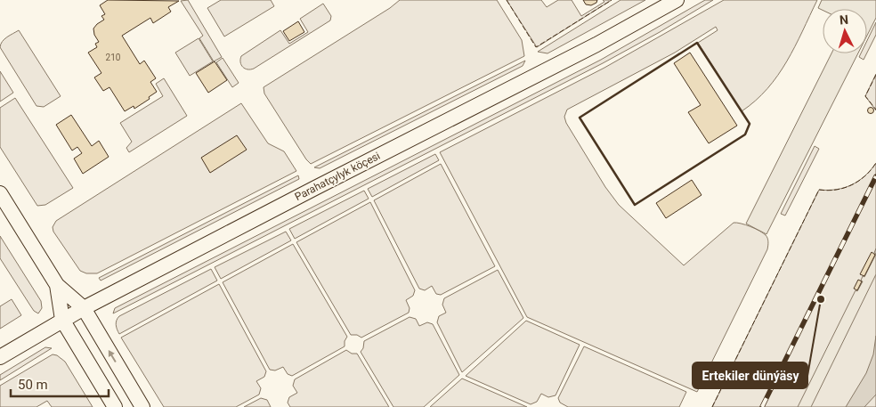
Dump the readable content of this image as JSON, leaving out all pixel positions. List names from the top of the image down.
{
  "streets": {
    "street": ["Parahatçylyk köçesi"]
  },
  "places": ["Ertekiler dünýäsy"],
  "house_numbers": ["210"],
  "scale_bar": "50 m",
  "north": "top"
}
